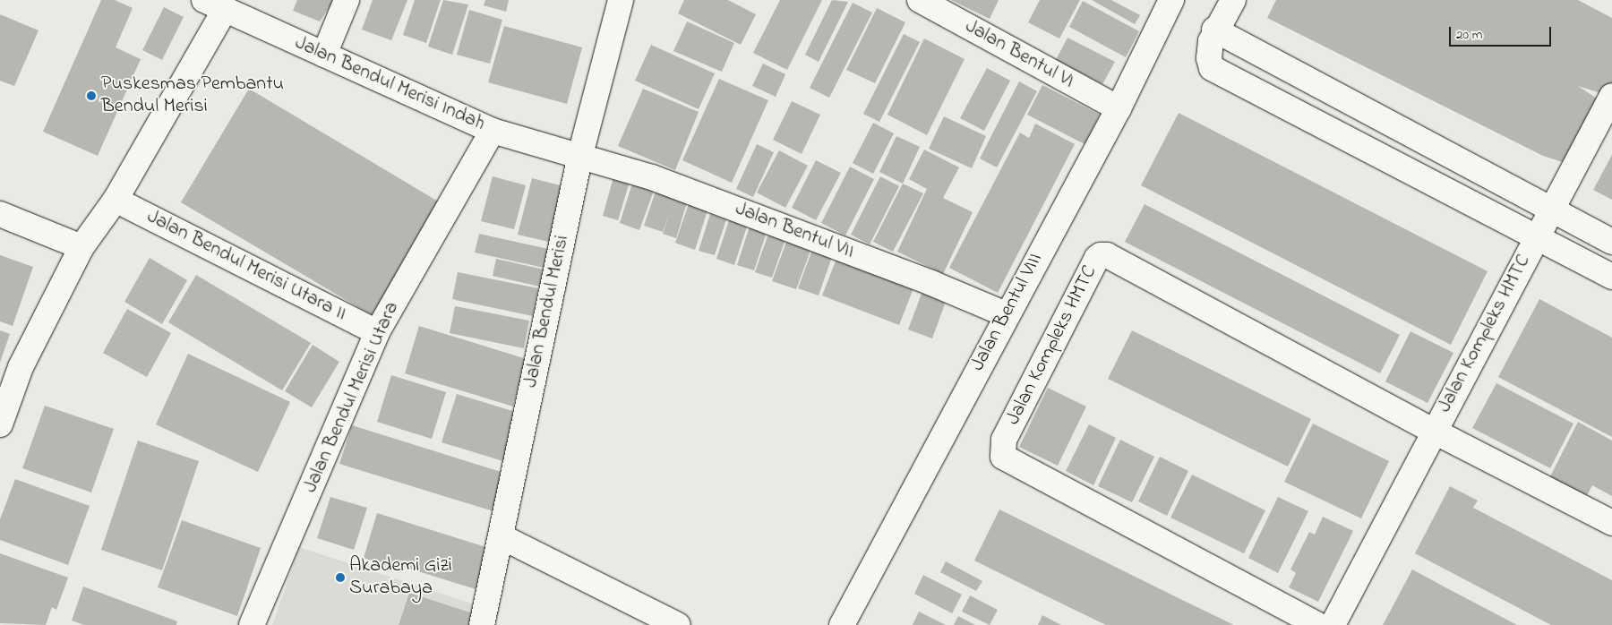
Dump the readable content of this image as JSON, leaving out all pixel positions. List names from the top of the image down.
{
  "streets": {
    "street": [
      "Jalan Bentul VI",
      "Jalan Bendul Merisi Indah",
      "Jalan Bentul VII",
      "Jalan Bendul Merisi Utara II",
      "Jalan Bendul Merisi",
      "Jalan Bentul VIII",
      "Jalan Kompleks HMTC",
      "Jalan Bendul Merisi Utara"
    ]
  },
  "crossings": [
    ["Jalan Bentul VI", "Jalan Bentul VIII"],
    ["Jalan Bendul Merisi Indah", "Jalan Bentul VII"],
    ["Jalan Bendul Merisi Indah", "Jalan Bendul Merisi"],
    ["Jalan Bendul Merisi Indah", "Jalan Bendul Merisi Utara"],
    ["Jalan Bentul VII", "Jalan Bendul Merisi"],
    ["Jalan Bentul VII", "Jalan Bentul VIII"],
    ["Jalan Bendul Merisi Utara II", "Jalan Bendul Merisi Utara"]
  ],
  "places": ["Puskesmas Pembantu Bendul Merisi", "Akademi Gizi Surabaya"],
  "scale_bar": "20 m"
}
